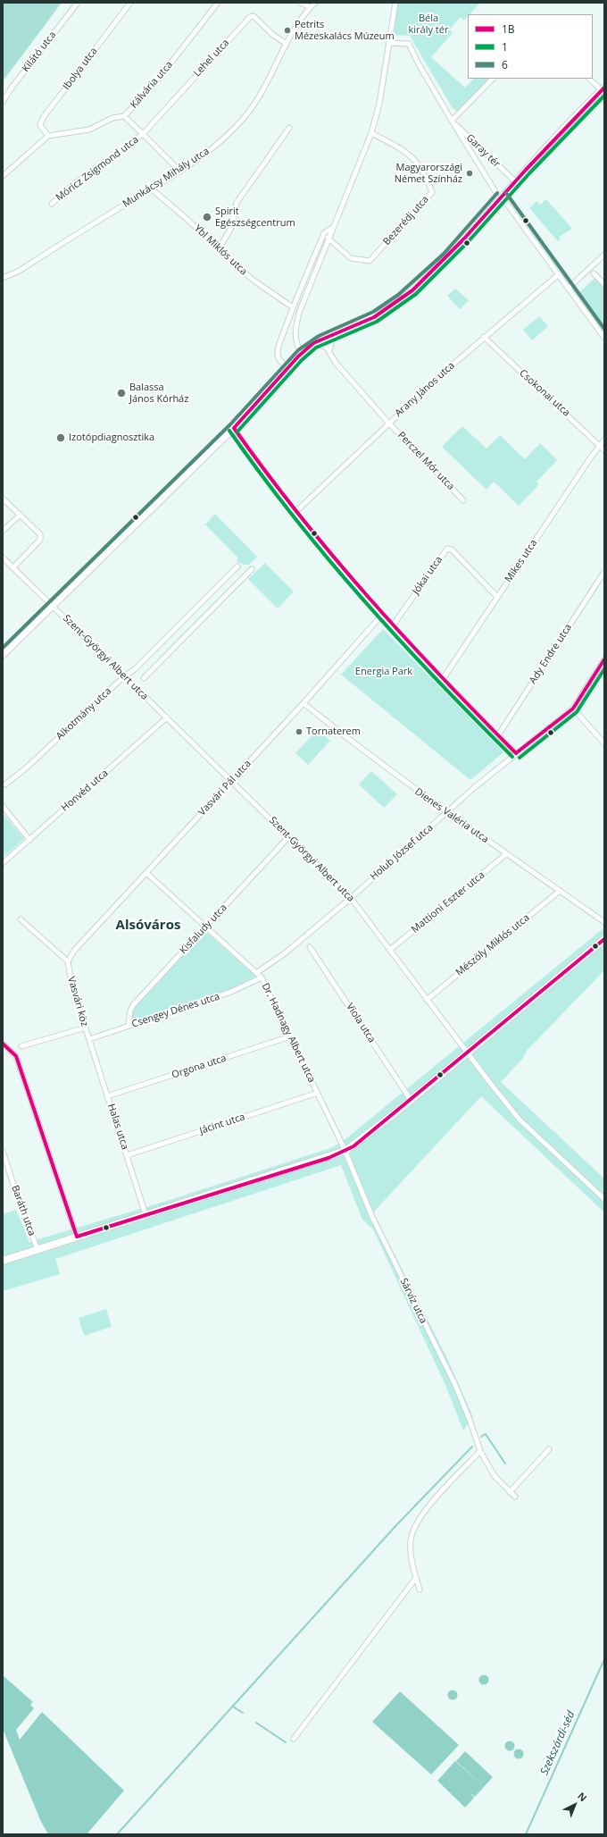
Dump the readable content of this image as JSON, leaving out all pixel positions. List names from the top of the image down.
{
  "streets": {
    "street": [
      "Kilátó utca",
      "Lehel utca",
      "Ibolya utca",
      "Kálvária utca",
      "Garay tér",
      "Móricz Zsigmond utca",
      "Munkácsy Mihály utca",
      "Bezerédj utca",
      "Ybl Miklós utca",
      "Arany János utca",
      "Csokonai utca",
      "Perczel Mór utca",
      "Mikes utca",
      "Jókai utca",
      "Ady Endre utca",
      "Szent-Györgyi Albert utca",
      "Alkotmány utca",
      "Vasvári Pál utca",
      "Honvéd utca",
      "Dienes Valéria utca",
      "Holub József utca",
      "Mattioni Eszter utca",
      "Kisfaludy utca",
      "Mészöly Miklós utca",
      "Vasvári köz",
      "Csengey Dénes utca",
      "Viola utca",
      "Dr. Hadnagy Albert utca",
      "Orgona utca",
      "Jácint utca",
      "Halas utca",
      "Baráth utca",
      "Sárvíz utca"
    ]
  },
  "crossings": [
    ["Lehel utca", "Móricz Zsigmond utca"],
    ["Lehel utca", "Munkácsy Mihály utca"],
    ["Ibolya utca", "Kálvária utca"],
    ["Kálvária utca", "Móricz Zsigmond utca"],
    ["Garay tér", "Arany János utca"],
    ["Móricz Zsigmond utca", "Munkácsy Mihály utca"],
    ["Munkácsy Mihály utca", "Ybl Miklós utca"],
    ["Arany János utca", "Csokonai utca"],
    ["Arany János utca", "Perczel Mór utca"],
    ["Csokonai utca", "Mikes utca"],
    ["Mikes utca", "Jókai utca"],
    ["Szent-Györgyi Albert utca", "Alkotmány utca"],
    ["Szent-Györgyi Albert utca", "Vasvári Pál utca"],
    ["Szent-Györgyi Albert utca", "Honvéd utca"],
    ["Szent-Györgyi Albert utca", "Holub József utca"],
    ["Szent-Györgyi Albert utca", "Mattioni Eszter utca"],
    ["Szent-Györgyi Albert utca", "Kisfaludy utca"],
    ["Szent-Györgyi Albert utca", "Mészöly Miklós utca"],
    ["Vasvári Pál utca", "Dienes Valéria utca"],
    ["Vasvári Pál utca", "Vasvári köz"],
    ["Vasvári Pál utca", "Dr. Hadnagy Albert utca"],
    ["Dienes Valéria utca", "Holub József utca"],
    ["Dienes Valéria utca", "Mattioni Eszter utca"],
    ["Dienes Valéria utca", "Mészöly Miklós utca"],
    ["Kisfaludy utca", "Csengey Dénes utca"],
    ["Kisfaludy utca", "Dr. Hadnagy Albert utca"],
    ["Vasvári köz", "Csengey Dénes utca"],
    ["Vasvári köz", "Halas utca"],
    ["Csengey Dénes utca", "Dr. Hadnagy Albert utca"],
    ["Csengey Dénes utca", "Halas utca"],
    ["Dr. Hadnagy Albert utca", "Orgona utca"],
    ["Dr. Hadnagy Albert utca", "Jácint utca"],
    ["Dr. Hadnagy Albert utca", "Sárvíz utca"],
    ["Orgona utca", "Halas utca"],
    ["Jácint utca", "Halas utca"]
  ],
  "districts": ["Alsóváros"],
  "water": ["Szekszárdi-séd"],
  "parks": ["Béla király tér", "Energia Park"],
  "places": [
    "Petrits Mézeskalács Múzeum",
    "Magyarországi Német Színház",
    "Spirit Egészségcentrum",
    "Balassa János Kórház",
    "Izotópdiagnosztika",
    "Tornaterem"
  ],
  "lines": ["transit line 1B", "transit line 1", "transit line 6"],
  "legend": ["1B", "1", "6"],
  "north": "top right"
}
